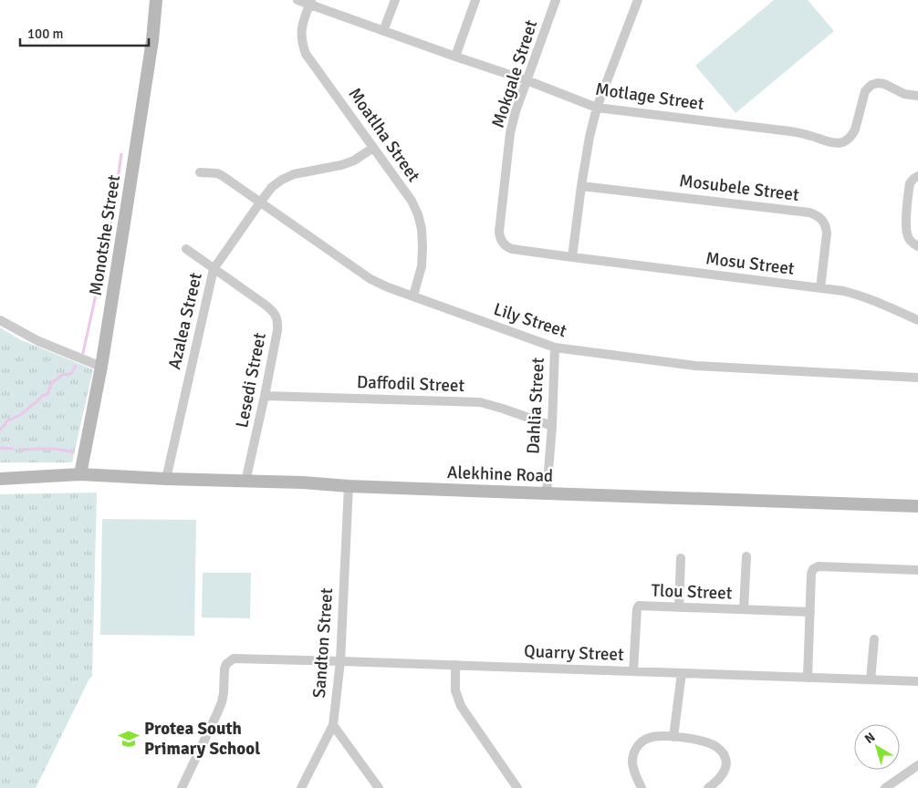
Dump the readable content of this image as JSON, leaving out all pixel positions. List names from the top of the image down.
{
  "streets": {
    "street": [
      "Mokgale Street",
      "Motlage Street",
      "Moatlha Street",
      "Mosubele Street",
      "Monotshe Street",
      "Mosu Street",
      "Lily Street",
      "Azalea Street",
      "Lesedi Street",
      "Daffodil Street",
      "Dahlia Street",
      "Alekhine Road",
      "Tlou Street",
      "Sandton Street",
      "Quarry Street"
    ]
  },
  "crossings": [
    ["Mokgale Street", "Motlage Street"],
    ["Mokgale Street", "Mosu Street"],
    ["Motlage Street", "Moatlha Street"],
    ["Moatlha Street", "Lily Street"],
    ["Moatlha Street", "Azalea Street"],
    ["Mosubele Street", "Mosu Street"],
    ["Monotshe Street", "Alekhine Road"],
    ["Lily Street", "Azalea Street"],
    ["Lily Street", "Dahlia Street"],
    ["Azalea Street", "Lesedi Street"],
    ["Azalea Street", "Alekhine Road"],
    ["Lesedi Street", "Daffodil Street"],
    ["Lesedi Street", "Alekhine Road"],
    ["Daffodil Street", "Dahlia Street"],
    ["Dahlia Street", "Alekhine Road"],
    ["Alekhine Road", "Sandton Street"],
    ["Tlou Street", "Quarry Street"],
    ["Sandton Street", "Quarry Street"]
  ],
  "places": {
    "school or university": ["Protea South Primary School"]
  },
  "scale_bar": "100 m",
  "north": "top left"
}
